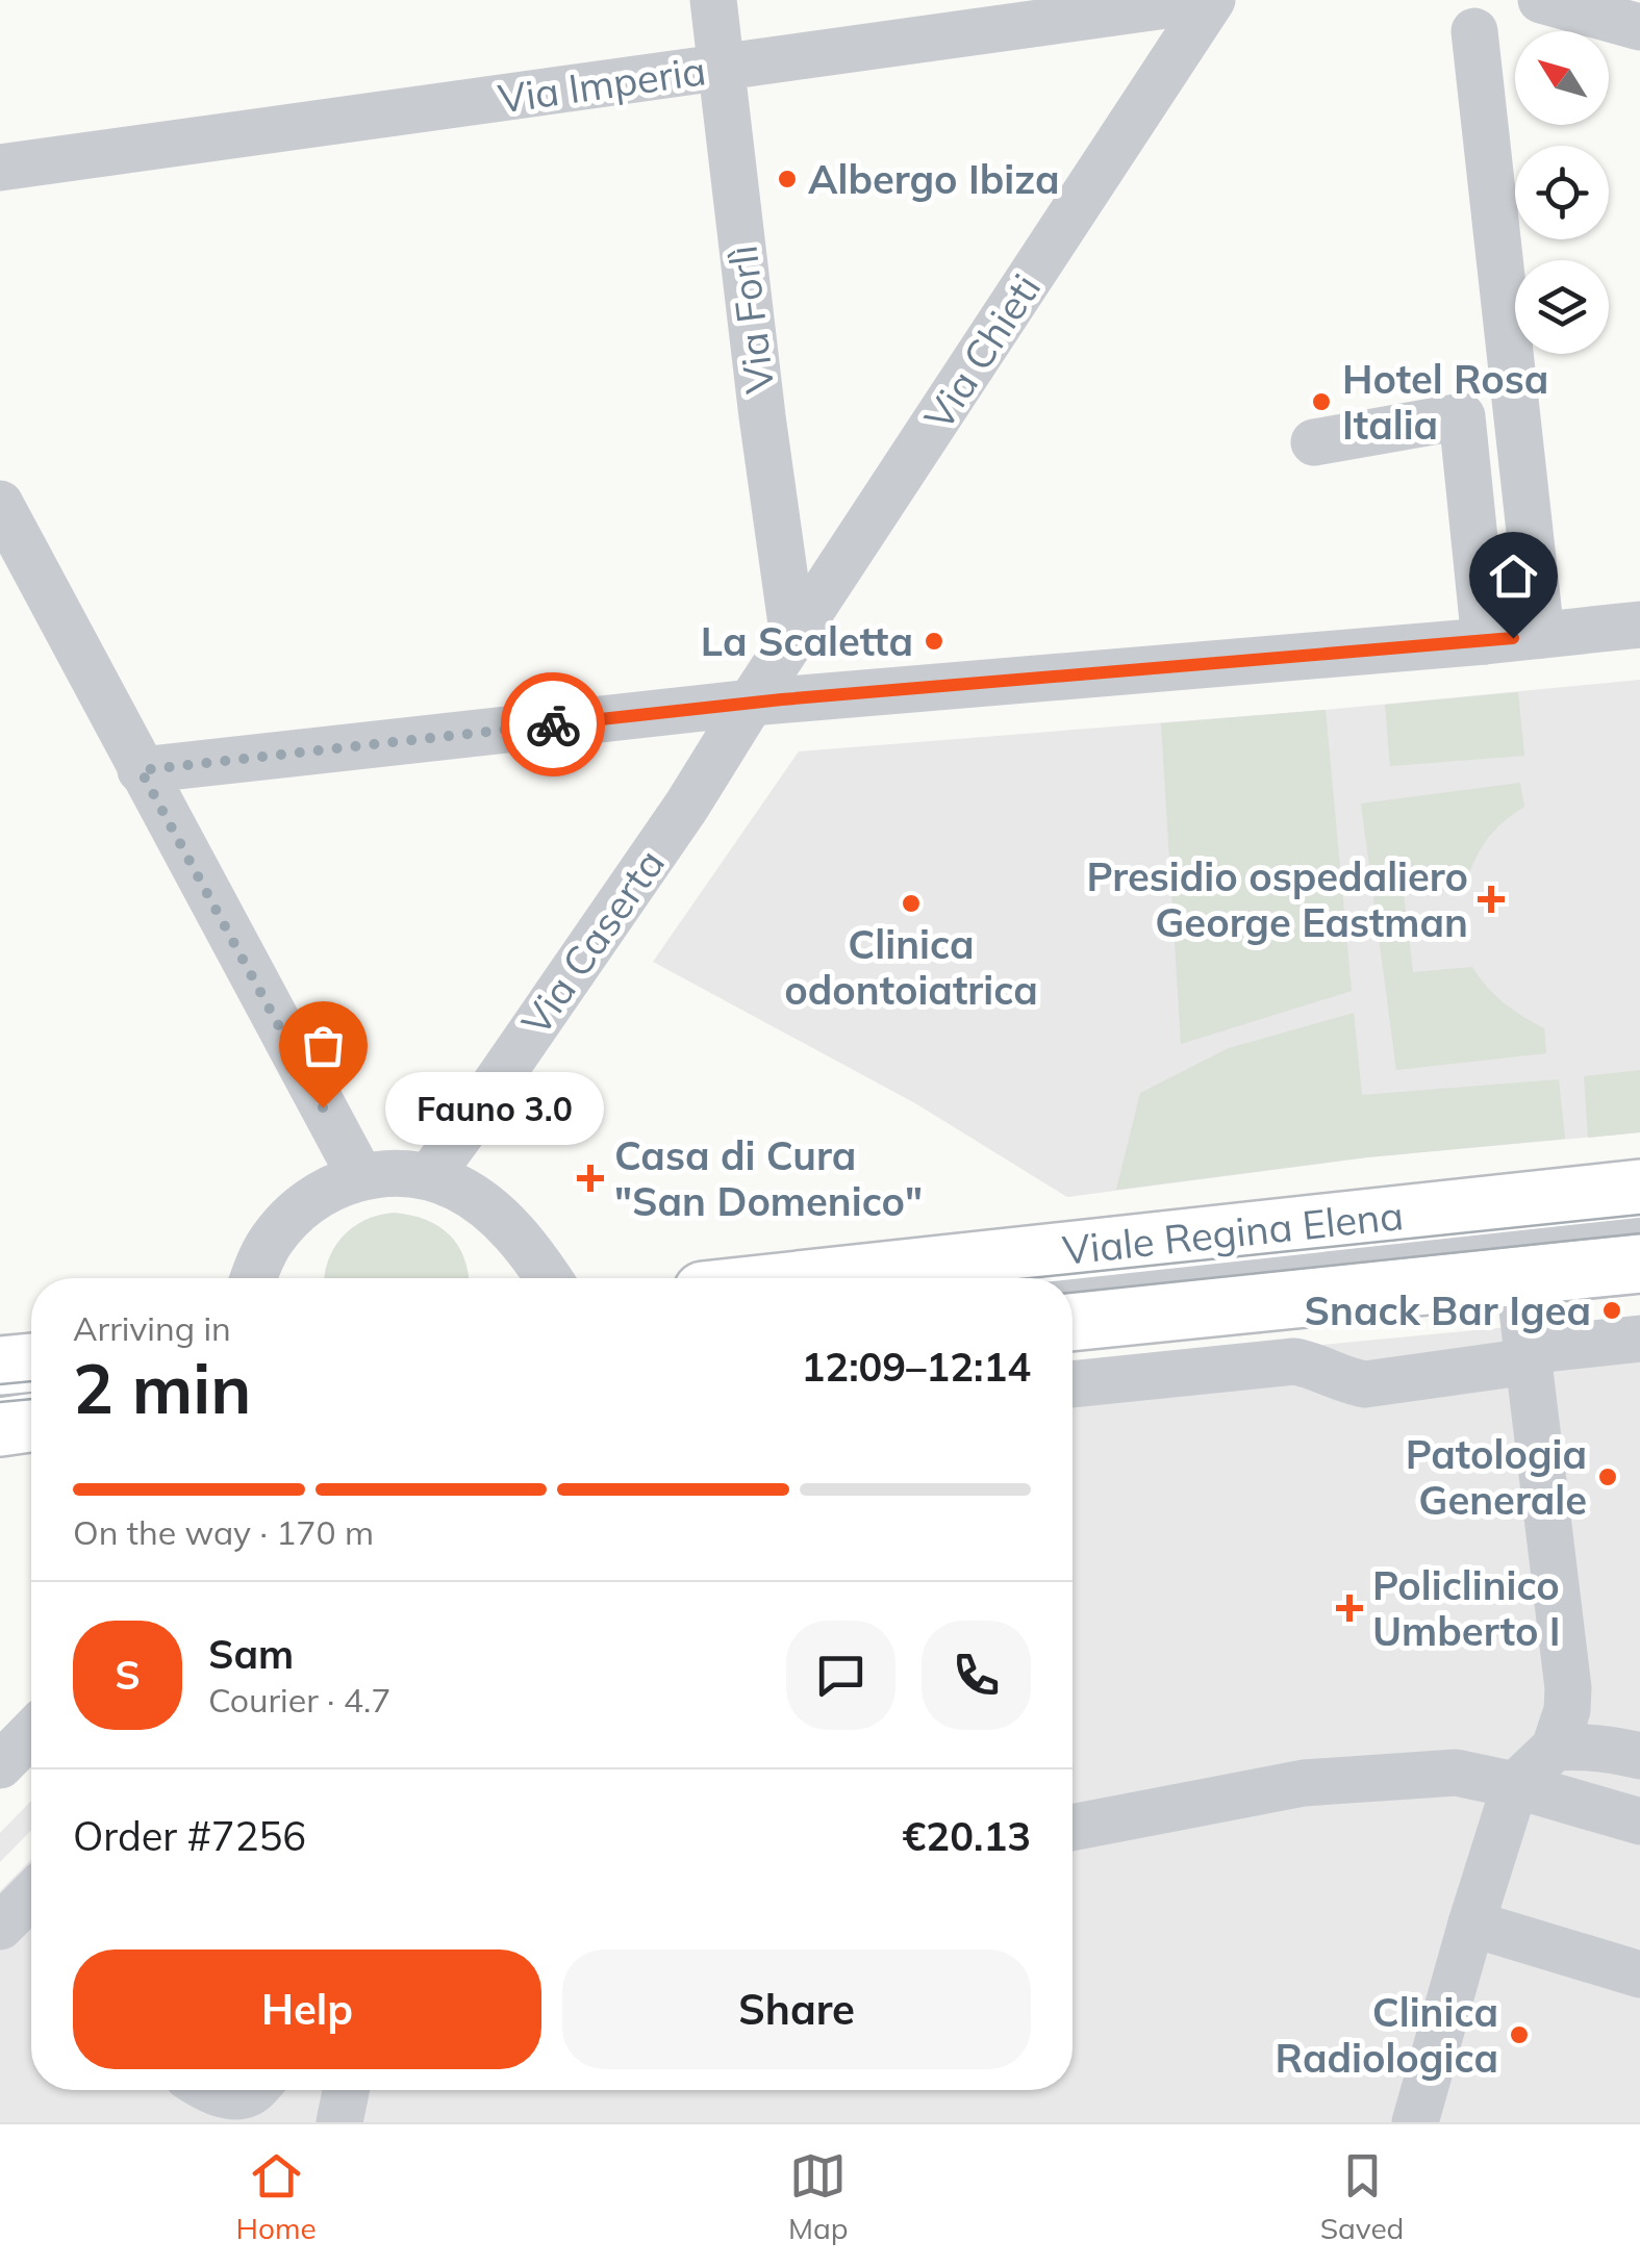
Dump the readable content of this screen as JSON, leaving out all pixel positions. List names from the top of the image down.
{
  "streets": {
    "main road": ["Viale Regina Elena"],
    "street": [
      "Via Imperia",
      "Via Forlì",
      "Via Chieti",
      "Via Caserta"
    ]
  },
  "crossings": [
    ["Via Imperia", "Via Forlì"],
    ["Via Forlì", "Via Chieti"],
    ["Via Chieti", "Via Caserta"]
  ],
  "places": {
    "other": [
      "Albergo Ibiza",
      "Hotel Rosa Italia",
      "La Scaletta",
      "Clinica odontoiatrica",
      "Fauno 3.0",
      "Snack Bar Igea",
      "Patologia Generale",
      "Clinica Radiologica"
    ],
    "health": ["Presidio ospedaliero George Eastman", "Casa di Cura \"San Domenico\"", "Policlinico Umberto I"]
  },
  "north": "top left",
  "page": {
    "bubble": "Fauno 3.0",
    "heading": ["2 min", "Arriving in", "12:09–12:14"],
    "panel": [
      "Sam",
      "Courier · 4.7",
      "Order #7256",
      "€20.13"
    ],
    "bar": "On the way · 170 m",
    "round": "S",
    "buttons": ["Help", "Share"],
    "tabs": ["Home", "Map", "Saved"]
  }
}
